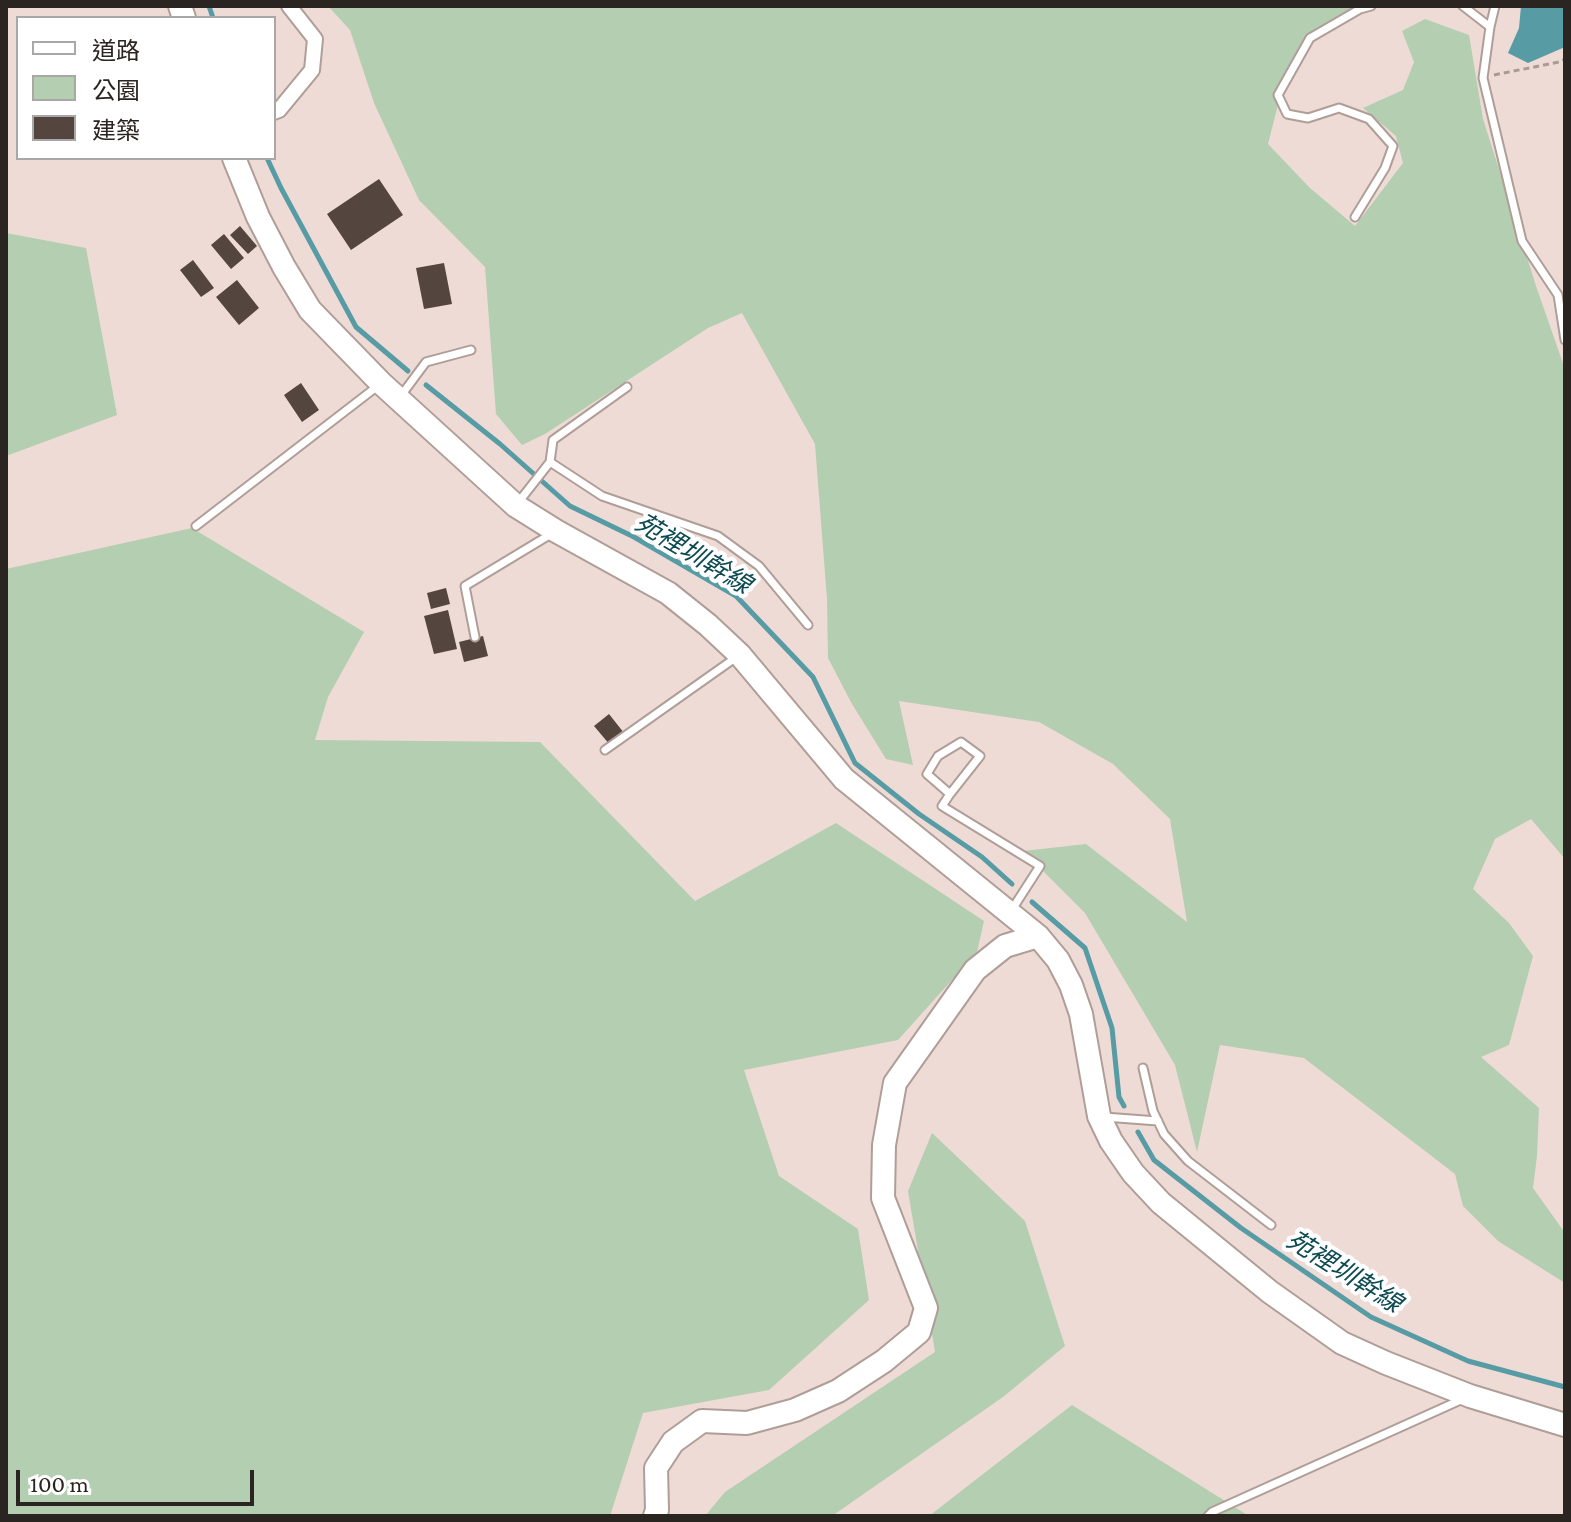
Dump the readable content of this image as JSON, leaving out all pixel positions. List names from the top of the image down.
{
  "water": ["苑裡圳幹線"],
  "legend": ["道路", "公園", "建築"],
  "scale_bar": "100 m"
}
